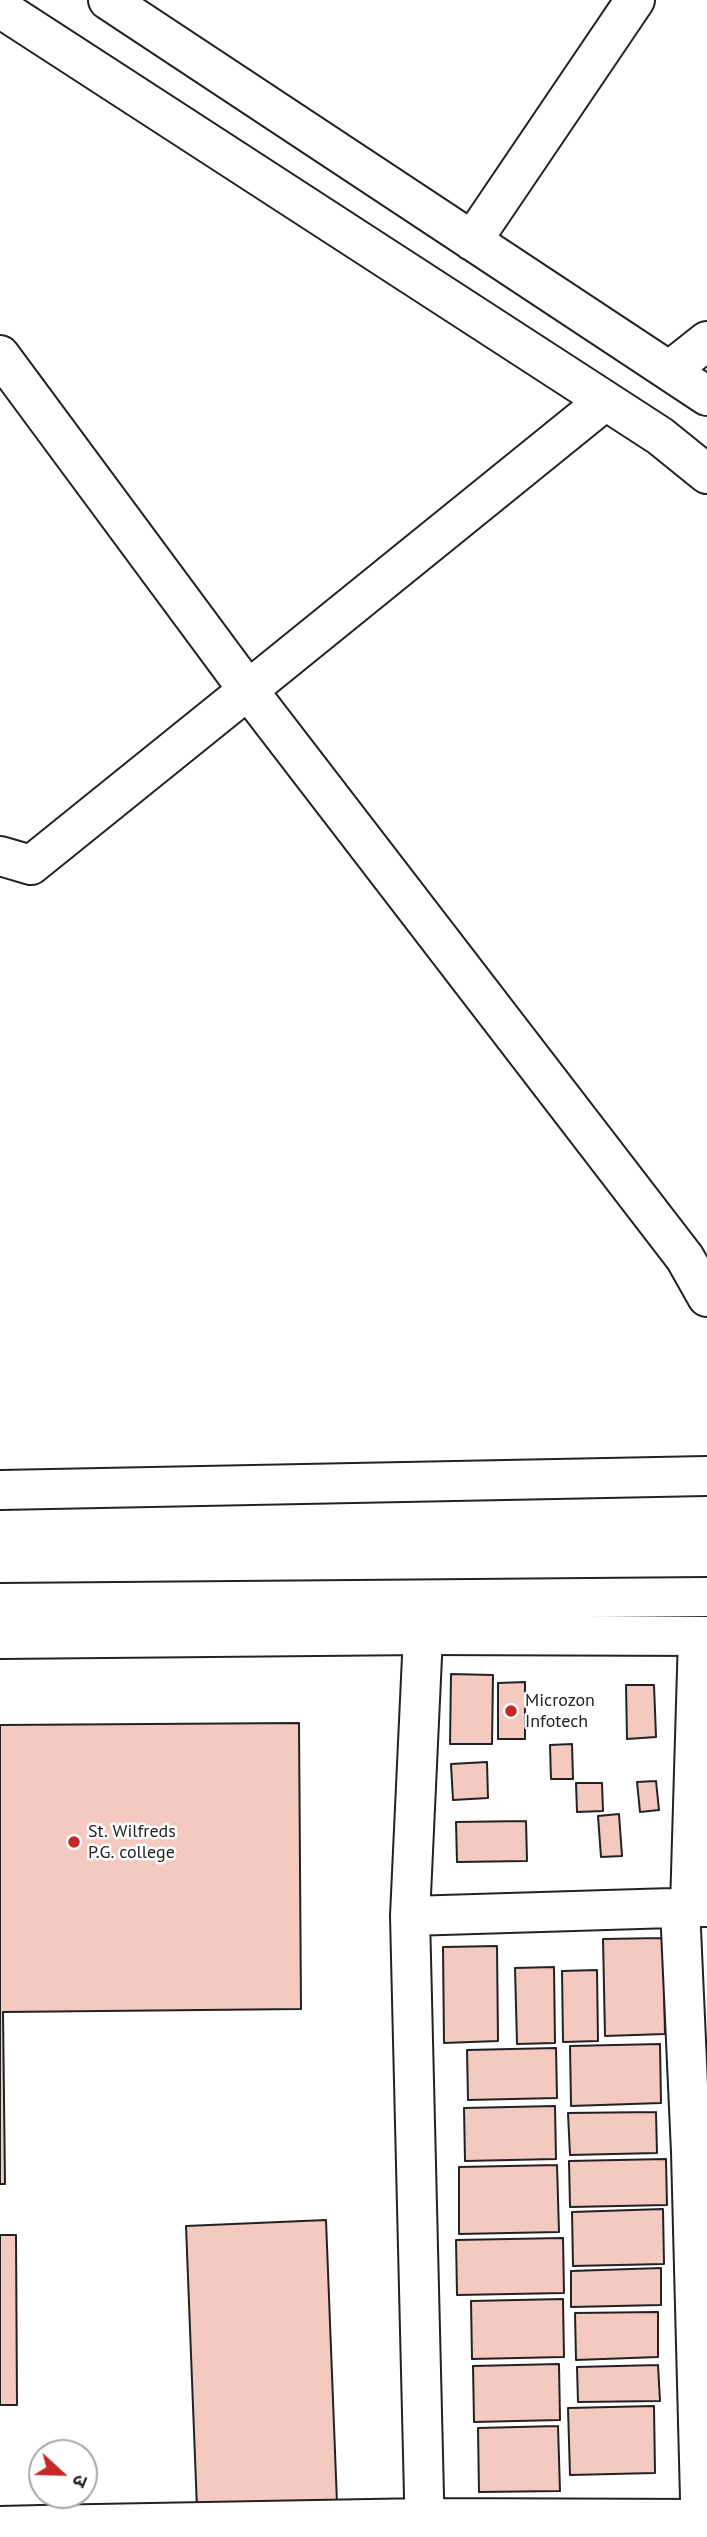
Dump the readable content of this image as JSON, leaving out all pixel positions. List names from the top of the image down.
{
  "places": ["Microzon Infotech", "St. Wilfreds P.G. college"],
  "north": "right"
}
